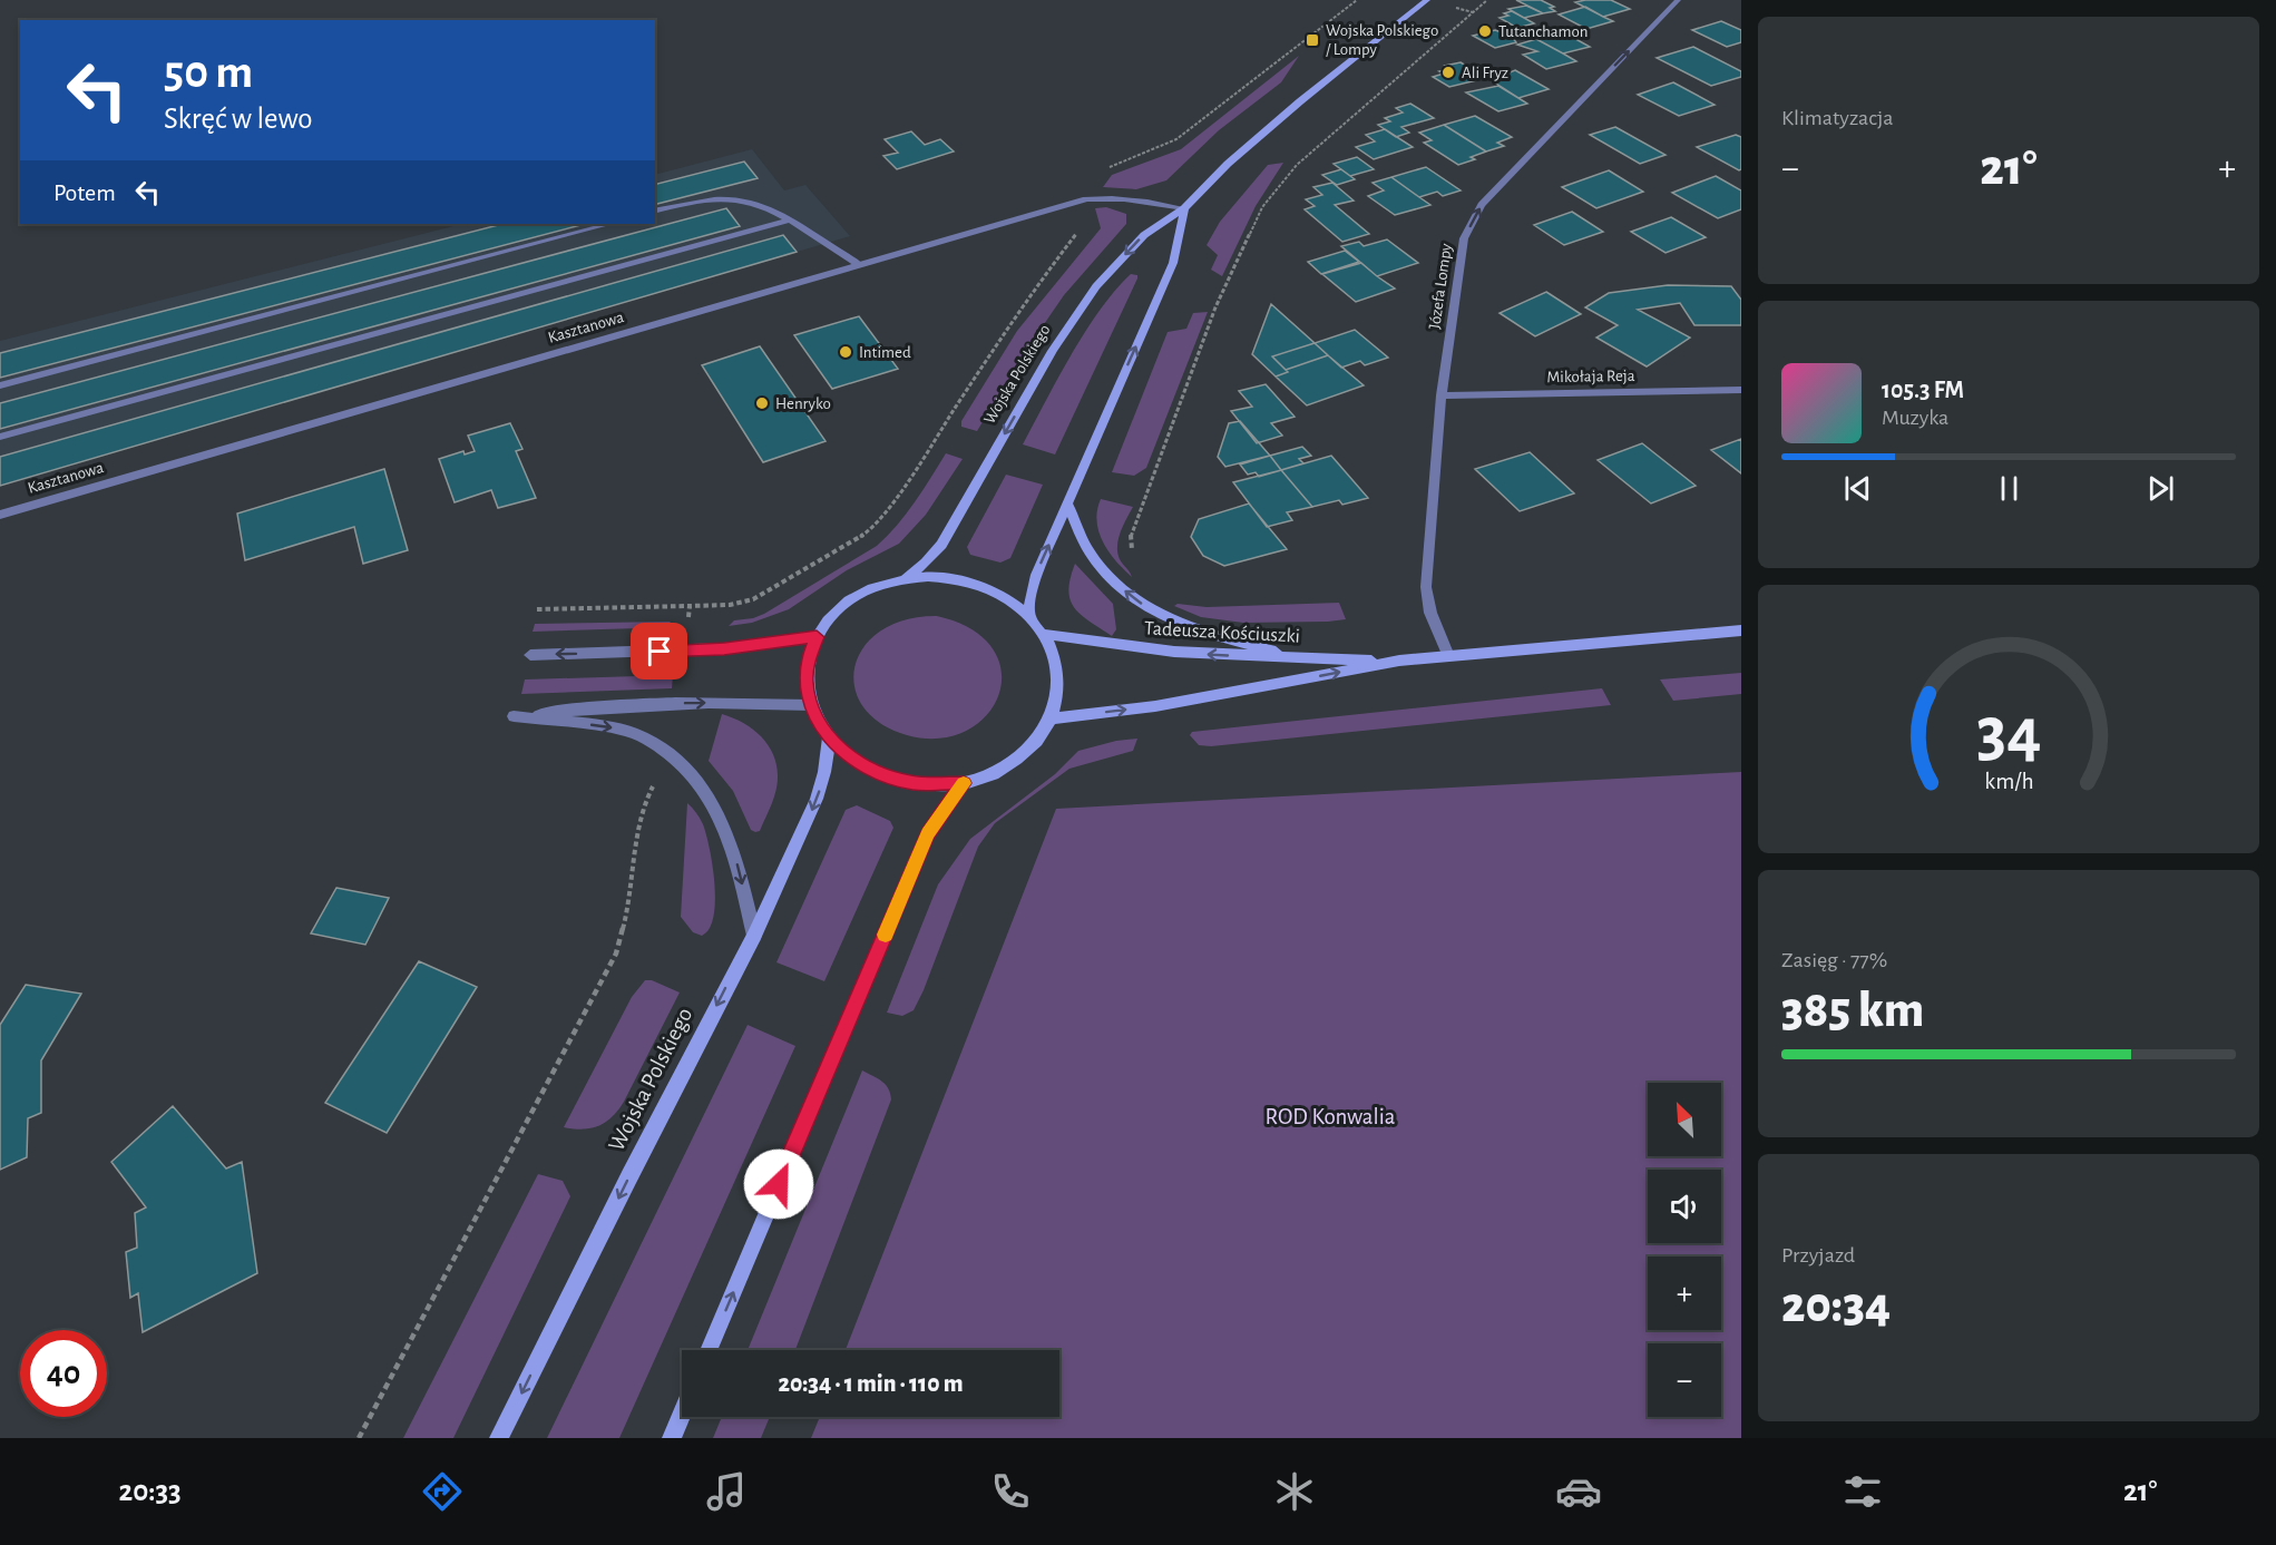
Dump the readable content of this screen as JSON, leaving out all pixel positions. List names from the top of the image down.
{
  "streets": {
    "street": [
      "Józefa Lompy",
      "Kasztanowa",
      "Wojska Polskiego",
      "Mikołaja Reja",
      "Tadeusza Kościuszki"
    ]
  },
  "crossings": [
    ["Józefa Lompy", "Mikołaja Reja"],
    ["Józefa Lompy", "Tadeusza Kościuszki"],
    ["Kasztanowa", "Wojska Polskiego"],
    ["Wojska Polskiego", "Tadeusza Kościuszki"]
  ],
  "one_way": ["Józefa Lompy"],
  "parks": ["ROD Konwalia"],
  "places": {
    "other": [
      "Tutanchamon",
      "Ali Fryz",
      "Intimed",
      "Henryko"
    ],
    "transit": ["Wojska Polskiego / Lompy"]
  },
  "north": "top left",
  "page": {
    "tile": [
      "Klimatyzacja",
      ["Zasięg · 77%", "385 km"],
      ["Przyjazd", "20:34"]
    ],
    "turn": ["50 m", "Skręć w lewo"],
    "heat": ["−", "21°", "+"],
    "then": "Potem",
    "song": ["105.3 FM", "Muzyka"],
    "map_buttons": ["+", "−"],
    "limit": "40",
    "trip": "20:34 · 1 min · 110 m",
    "tabs": ["20:33", "21°"],
    "gauge": ["34", "km/h"]
  }
}
